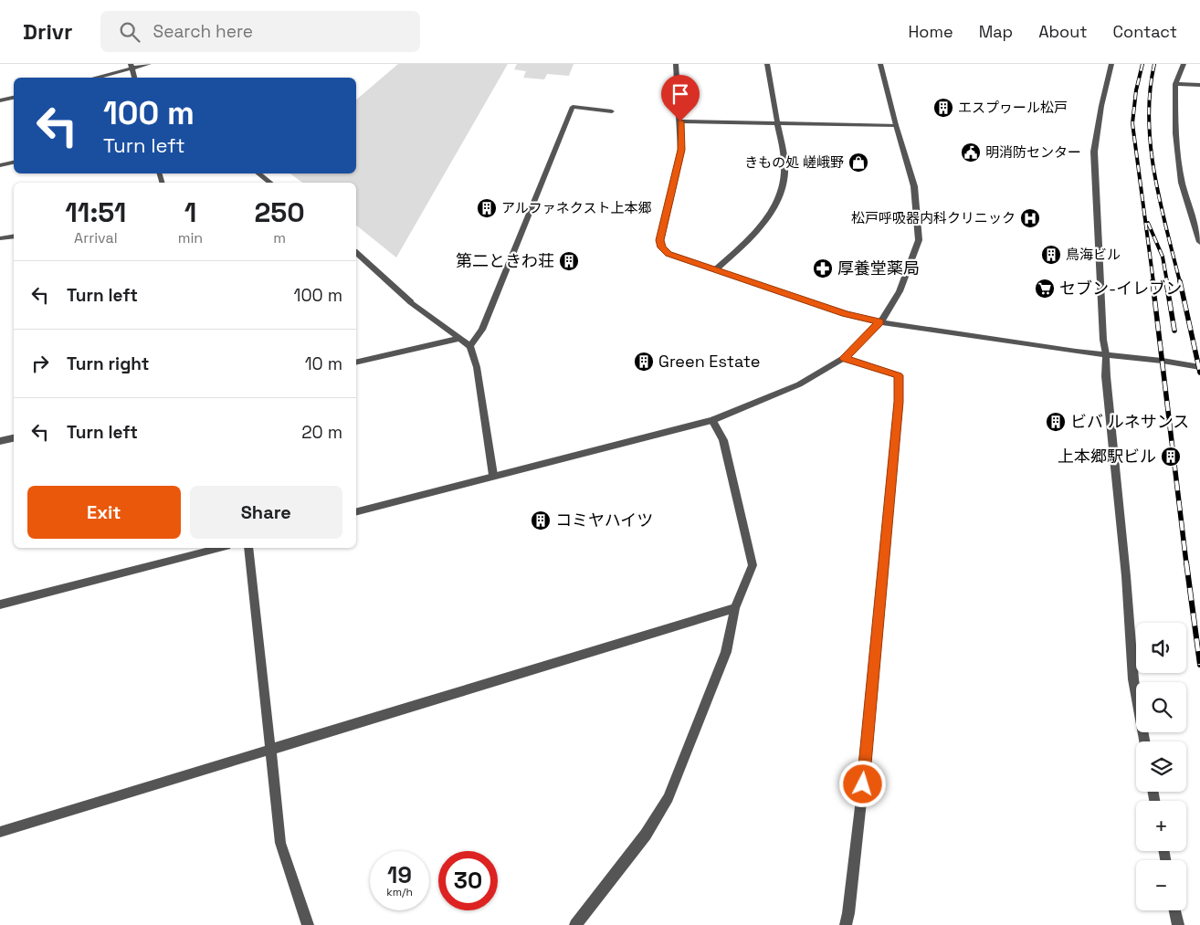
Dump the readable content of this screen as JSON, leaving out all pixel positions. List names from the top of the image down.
{
  "places": {
    "building": [
      "エスプヮール松戸",
      "アルファネクスト上本郷",
      "鳥海ビル",
      "第二ときわ荘",
      "Green Estate",
      "ビバ ルネサンス",
      "上本郷駅ビル",
      "コミヤハイツ"
    ],
    "public building": ["明消防センター"],
    "shop": ["きもの処 嵯峨野"],
    "hospital": ["松戸呼吸器内科クリニック"],
    "pharmacy": ["厚養堂薬局"],
    "supermarket": ["セブン-イレブン"]
  },
  "page": {
    "header": "Drivr",
    "search": "Search here",
    "nav": [
      "Home",
      "Map",
      "About",
      "Contact"
    ],
    "turn": ["100 m", "Turn left"],
    "eta": [
      "11:51",
      "Arrival",
      "1",
      "min",
      "250",
      "m"
    ],
    "list": [
      {
        "name": "Turn left",
        "value": "100 m"
      },
      {
        "name": "Turn right",
        "value": "10 m"
      },
      {
        "name": "Turn left",
        "value": "20 m"
      }
    ],
    "buttons": ["Exit", "Share"],
    "map_buttons": ["+", "−"],
    "speed": "19 km/h",
    "limit": "30"
  }
}
